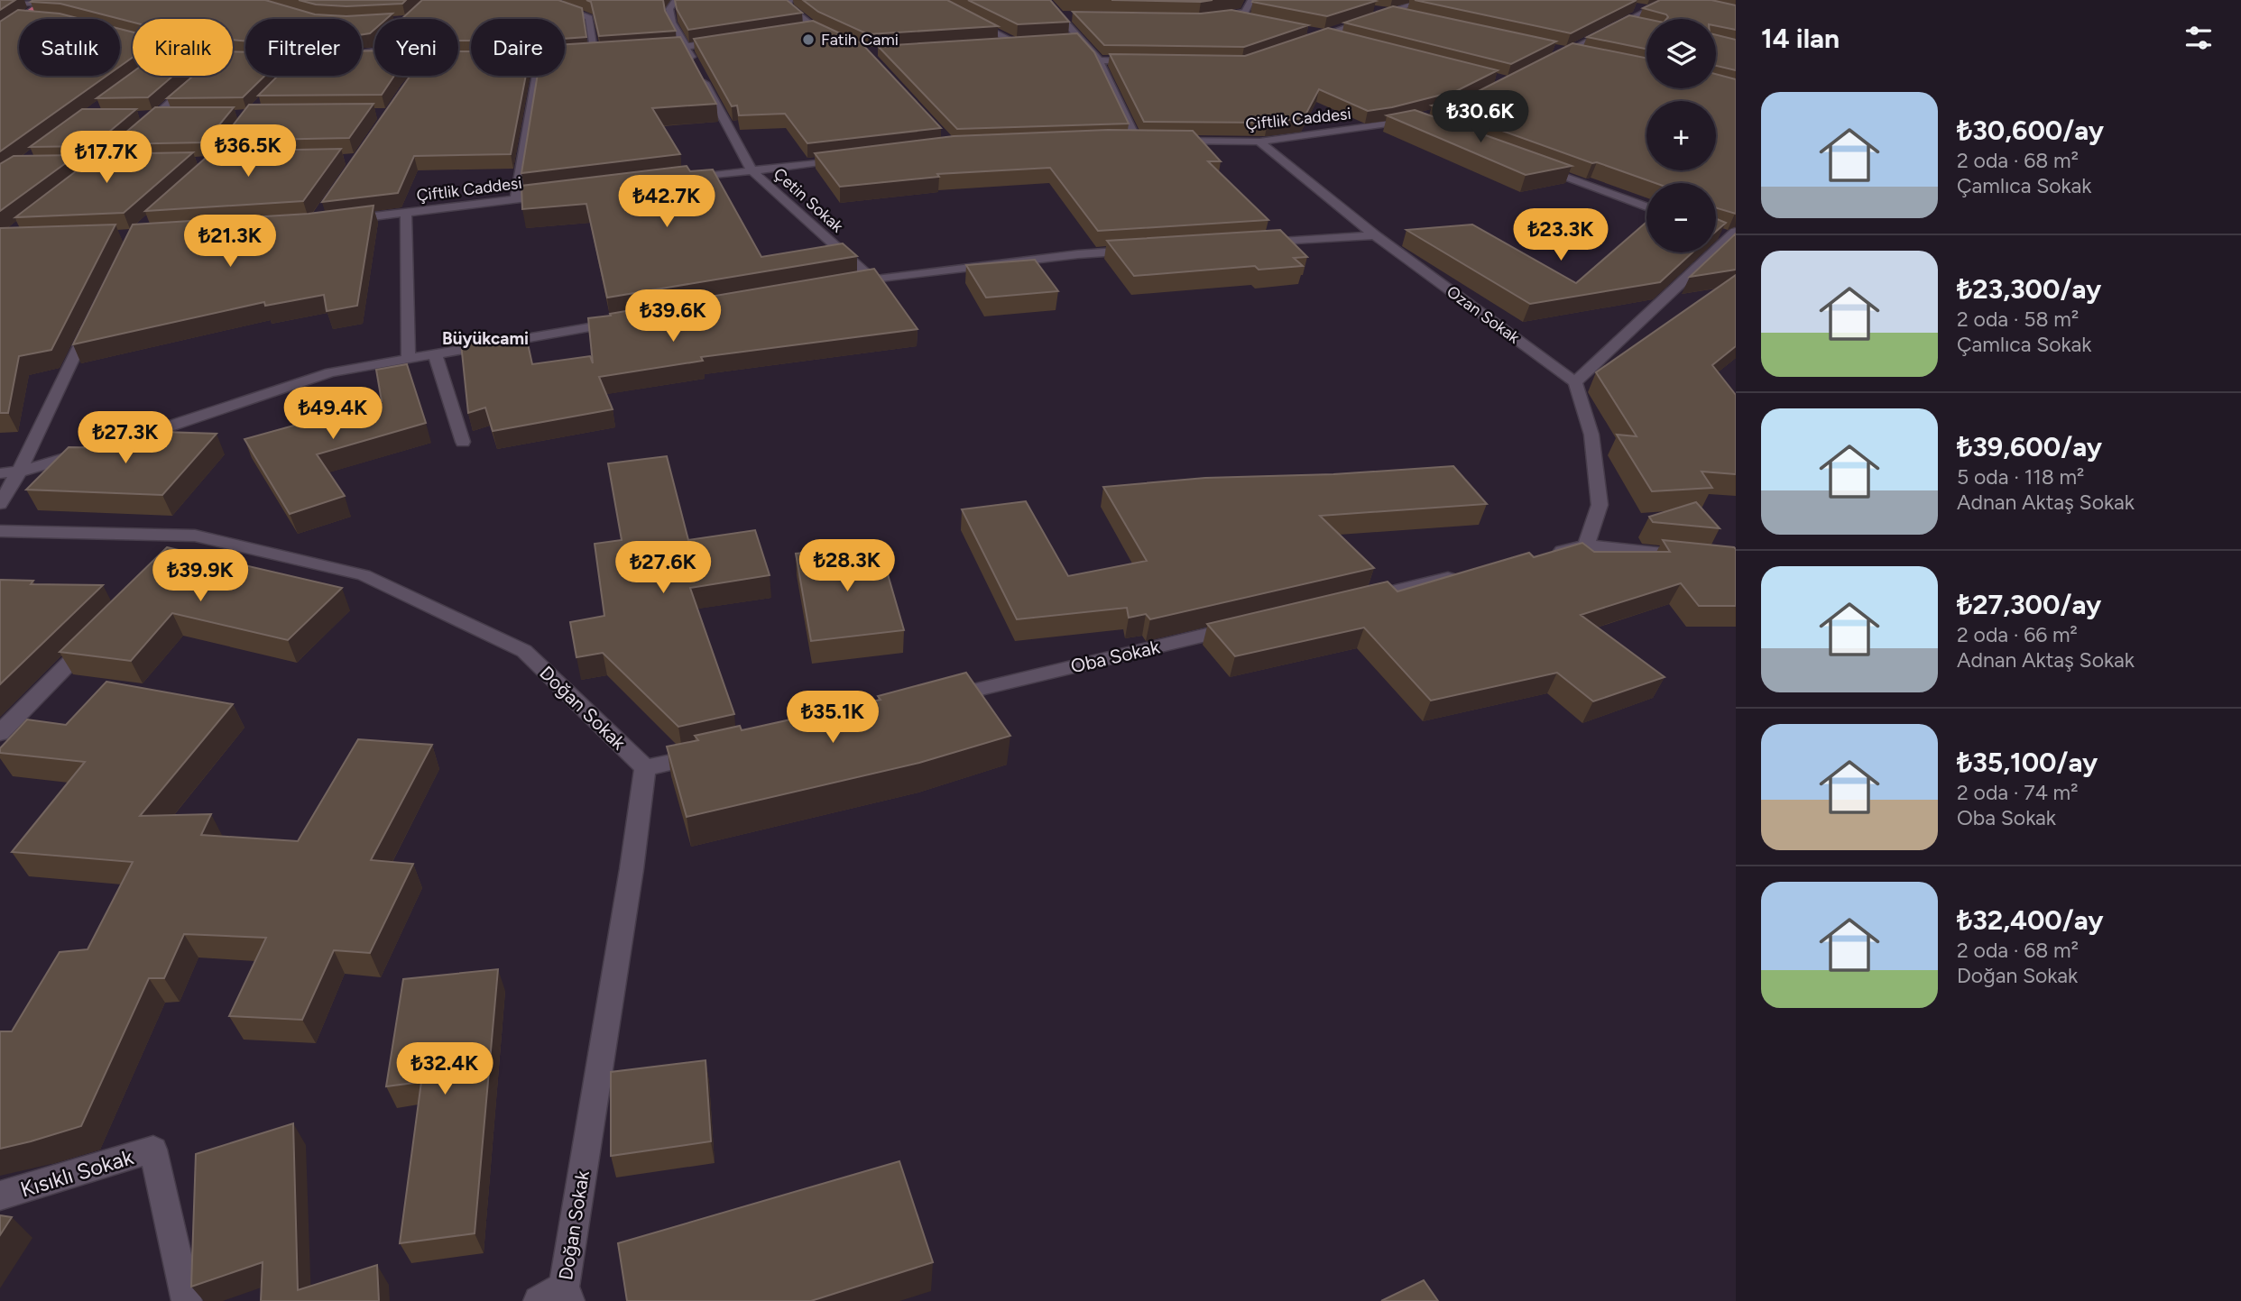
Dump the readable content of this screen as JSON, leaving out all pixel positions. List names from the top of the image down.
{
  "streets": {
    "street": [
      "Çiftlik Caddesi",
      "Çetin Sokak",
      "Ozan Sokak",
      "Oba Sokak",
      "Doğan Sokak",
      "Kısıklı Sokak"
    ]
  },
  "crossings": [
    ["Çiftlik Caddesi", "Ozan Sokak"]
  ],
  "districts": ["Büyükcami"],
  "places": ["Fatih Cami"],
  "page": {
    "heading": "14 ilan",
    "map_buttons": ["+", "−"],
    "chip": [
      "Satılık",
      "Kiralık",
      "Filtreler",
      "Yeni",
      "Daire"
    ],
    "list": [
      {
        "name": "₺30,600/ay",
        "note": "2 oda · 68 m² · Çamlıca Sokak"
      },
      {
        "name": "₺23,300/ay",
        "note": "2 oda · 58 m² · Çamlıca Sokak"
      },
      {
        "name": "₺39,600/ay",
        "note": "5 oda · 118 m² · Adnan Aktaş Sokak"
      },
      {
        "name": "₺27,300/ay",
        "note": "2 oda · 66 m² · Adnan Aktaş Sokak"
      },
      {
        "name": "₺35,100/ay",
        "note": "2 oda · 74 m² · Oba Sokak"
      },
      {
        "name": "₺32,400/ay",
        "note": "2 oda · 68 m² · Doğan Sokak"
      }
    ],
    "price": [
      "₺30.6K",
      "₺36.5K",
      "₺17.7K",
      "₺42.7K",
      "₺23.3K",
      "₺21.3K",
      "₺39.6K",
      "₺49.4K",
      "₺27.3K",
      "₺28.3K",
      "₺27.6K",
      "₺39.9K",
      "₺35.1K",
      "₺32.4K"
    ]
  }
}
